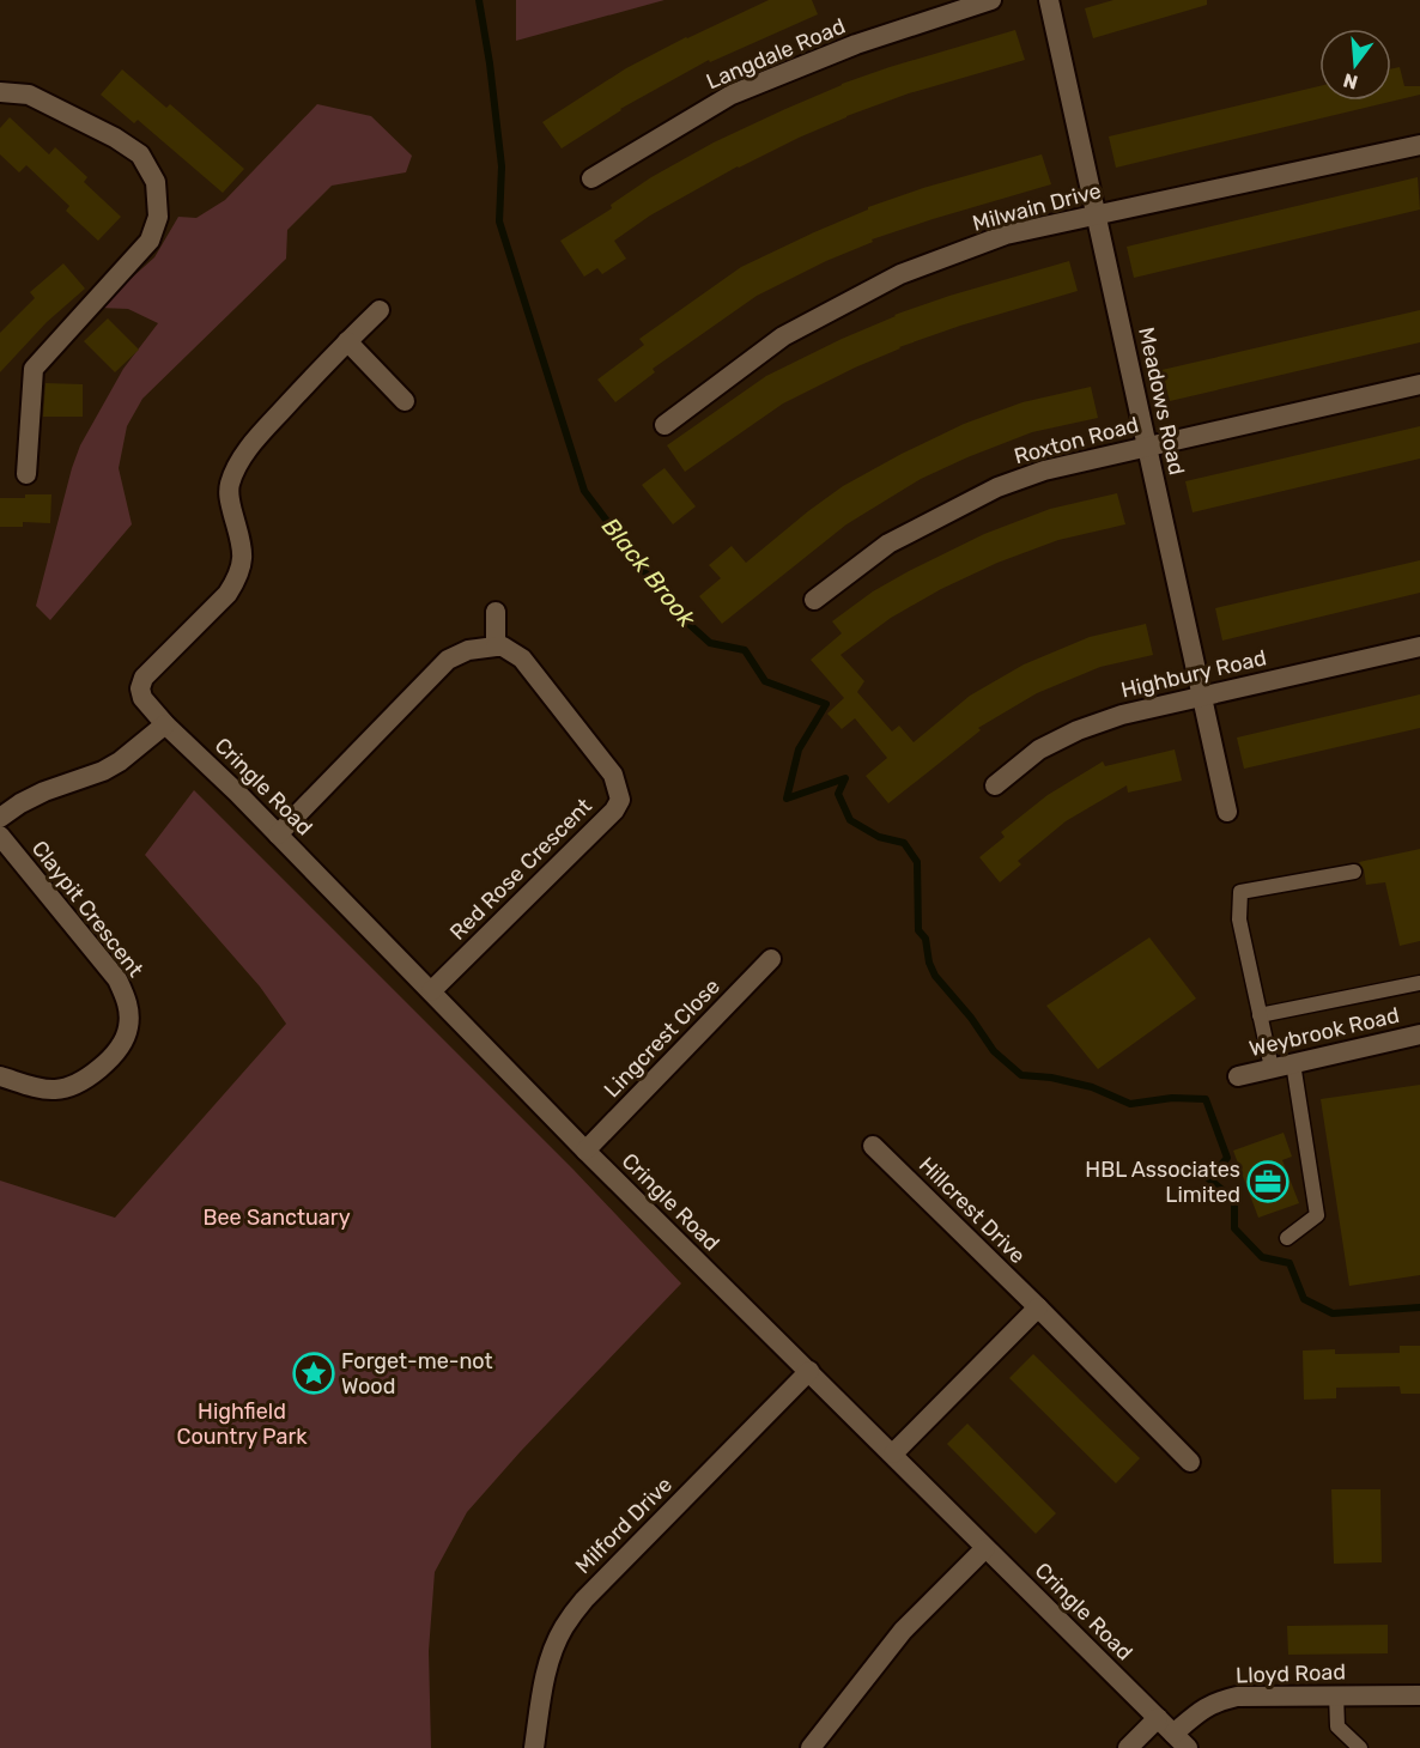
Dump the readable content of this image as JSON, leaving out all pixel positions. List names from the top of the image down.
{
  "streets": {
    "street": [
      "Langdale Road",
      "Milwain Drive",
      "Meadows Road",
      "Roxton Road",
      "Highbury Road",
      "Cringle Road",
      "Red Rose Crescent",
      "Claypit Crescent",
      "Weybrook Road",
      "Lingcrest Close",
      "Hillcrest Drive",
      "Milford Drive",
      "Lloyd Road"
    ]
  },
  "crossings": [
    ["Milwain Drive", "Meadows Road"],
    ["Meadows Road", "Roxton Road"],
    ["Meadows Road", "Highbury Road"],
    ["Cringle Road", "Red Rose Crescent"],
    ["Cringle Road", "Lingcrest Close"],
    ["Cringle Road", "Milford Drive"],
    ["Cringle Road", "Lloyd Road"]
  ],
  "water": ["Black Brook"],
  "parks": ["Bee Sanctuary", "Highfield Country Park"],
  "places": {
    "office": ["HBL Associates Limited"],
    "place": ["Forget-me-not Wood"]
  },
  "north": "bottom"
}
